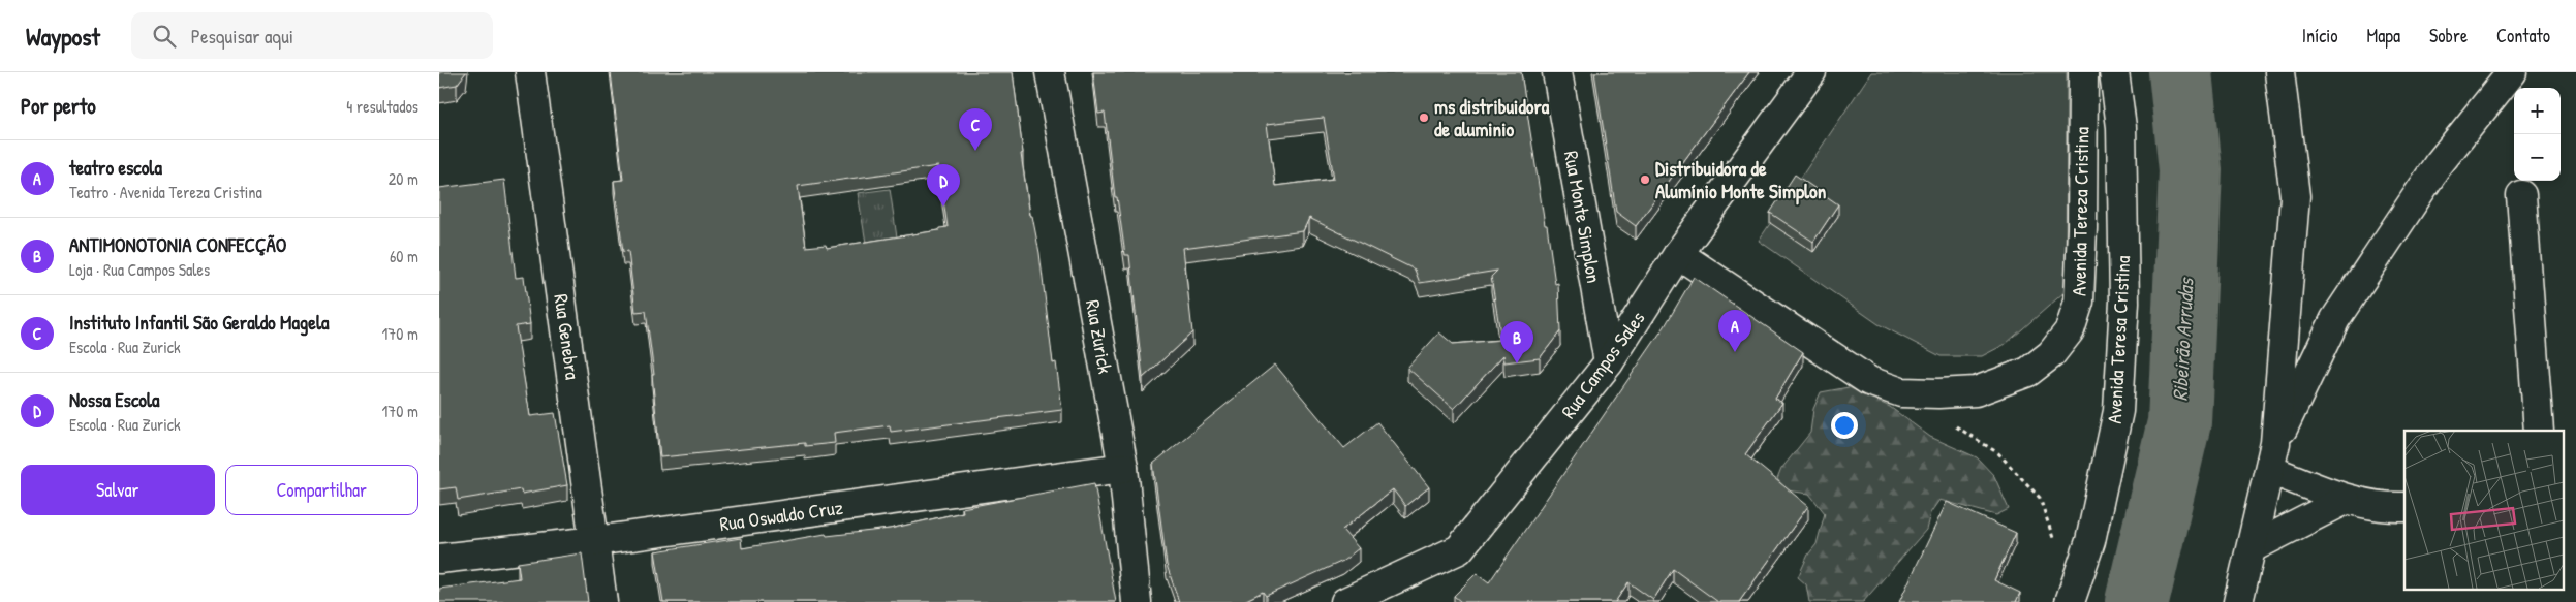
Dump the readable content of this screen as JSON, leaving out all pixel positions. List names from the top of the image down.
{
  "streets": {
    "street": [
      "Avenida Tereza Cristina",
      "Rua Monte Simplon",
      "Rua Genebra",
      "Rua Zurick",
      "Avenida Teresa Cristina",
      "Rua Campos Sales",
      "Rua Oswaldo Cruz"
    ]
  },
  "crossings": [
    ["Avenida Tereza Cristina", "Rua Campos Sales"],
    ["Rua Monte Simplon", "Rua Campos Sales"],
    ["Rua Genebra", "Rua Oswaldo Cruz"],
    ["Rua Zurick", "Rua Oswaldo Cruz"]
  ],
  "water": ["Ribeirão Arrudas"],
  "places": ["ms distribuidora de aluminio", "Distribuidora de Alumínio Monte Simplon"],
  "page": {
    "header": "Waypost",
    "search": "Pesquisar aqui",
    "nav": [
      "Início",
      "Mapa",
      "Sobre",
      "Contato"
    ],
    "heading": ["Por perto", "4 resultados"],
    "map_buttons": ["+", "−"],
    "pins": [
      "C",
      "D",
      "A",
      "B"
    ],
    "list": [
      {
        "mark": "A",
        "name": "teatro escola",
        "note": "Teatro · Avenida Tereza Cristina",
        "value": "20 m"
      },
      {
        "mark": "B",
        "name": "ANTIMONOTONIA CONFECÇÃO",
        "note": "Loja · Rua Campos Sales",
        "value": "60 m"
      },
      {
        "mark": "C",
        "name": "Instituto Infantil São Geraldo Magela",
        "note": "Escola · Rua Zurick",
        "value": "170 m"
      },
      {
        "mark": "D",
        "name": "Nossa Escola",
        "note": "Escola · Rua Zurick",
        "value": "170 m"
      }
    ],
    "buttons": ["Salvar", "Compartilhar"]
  }
}
